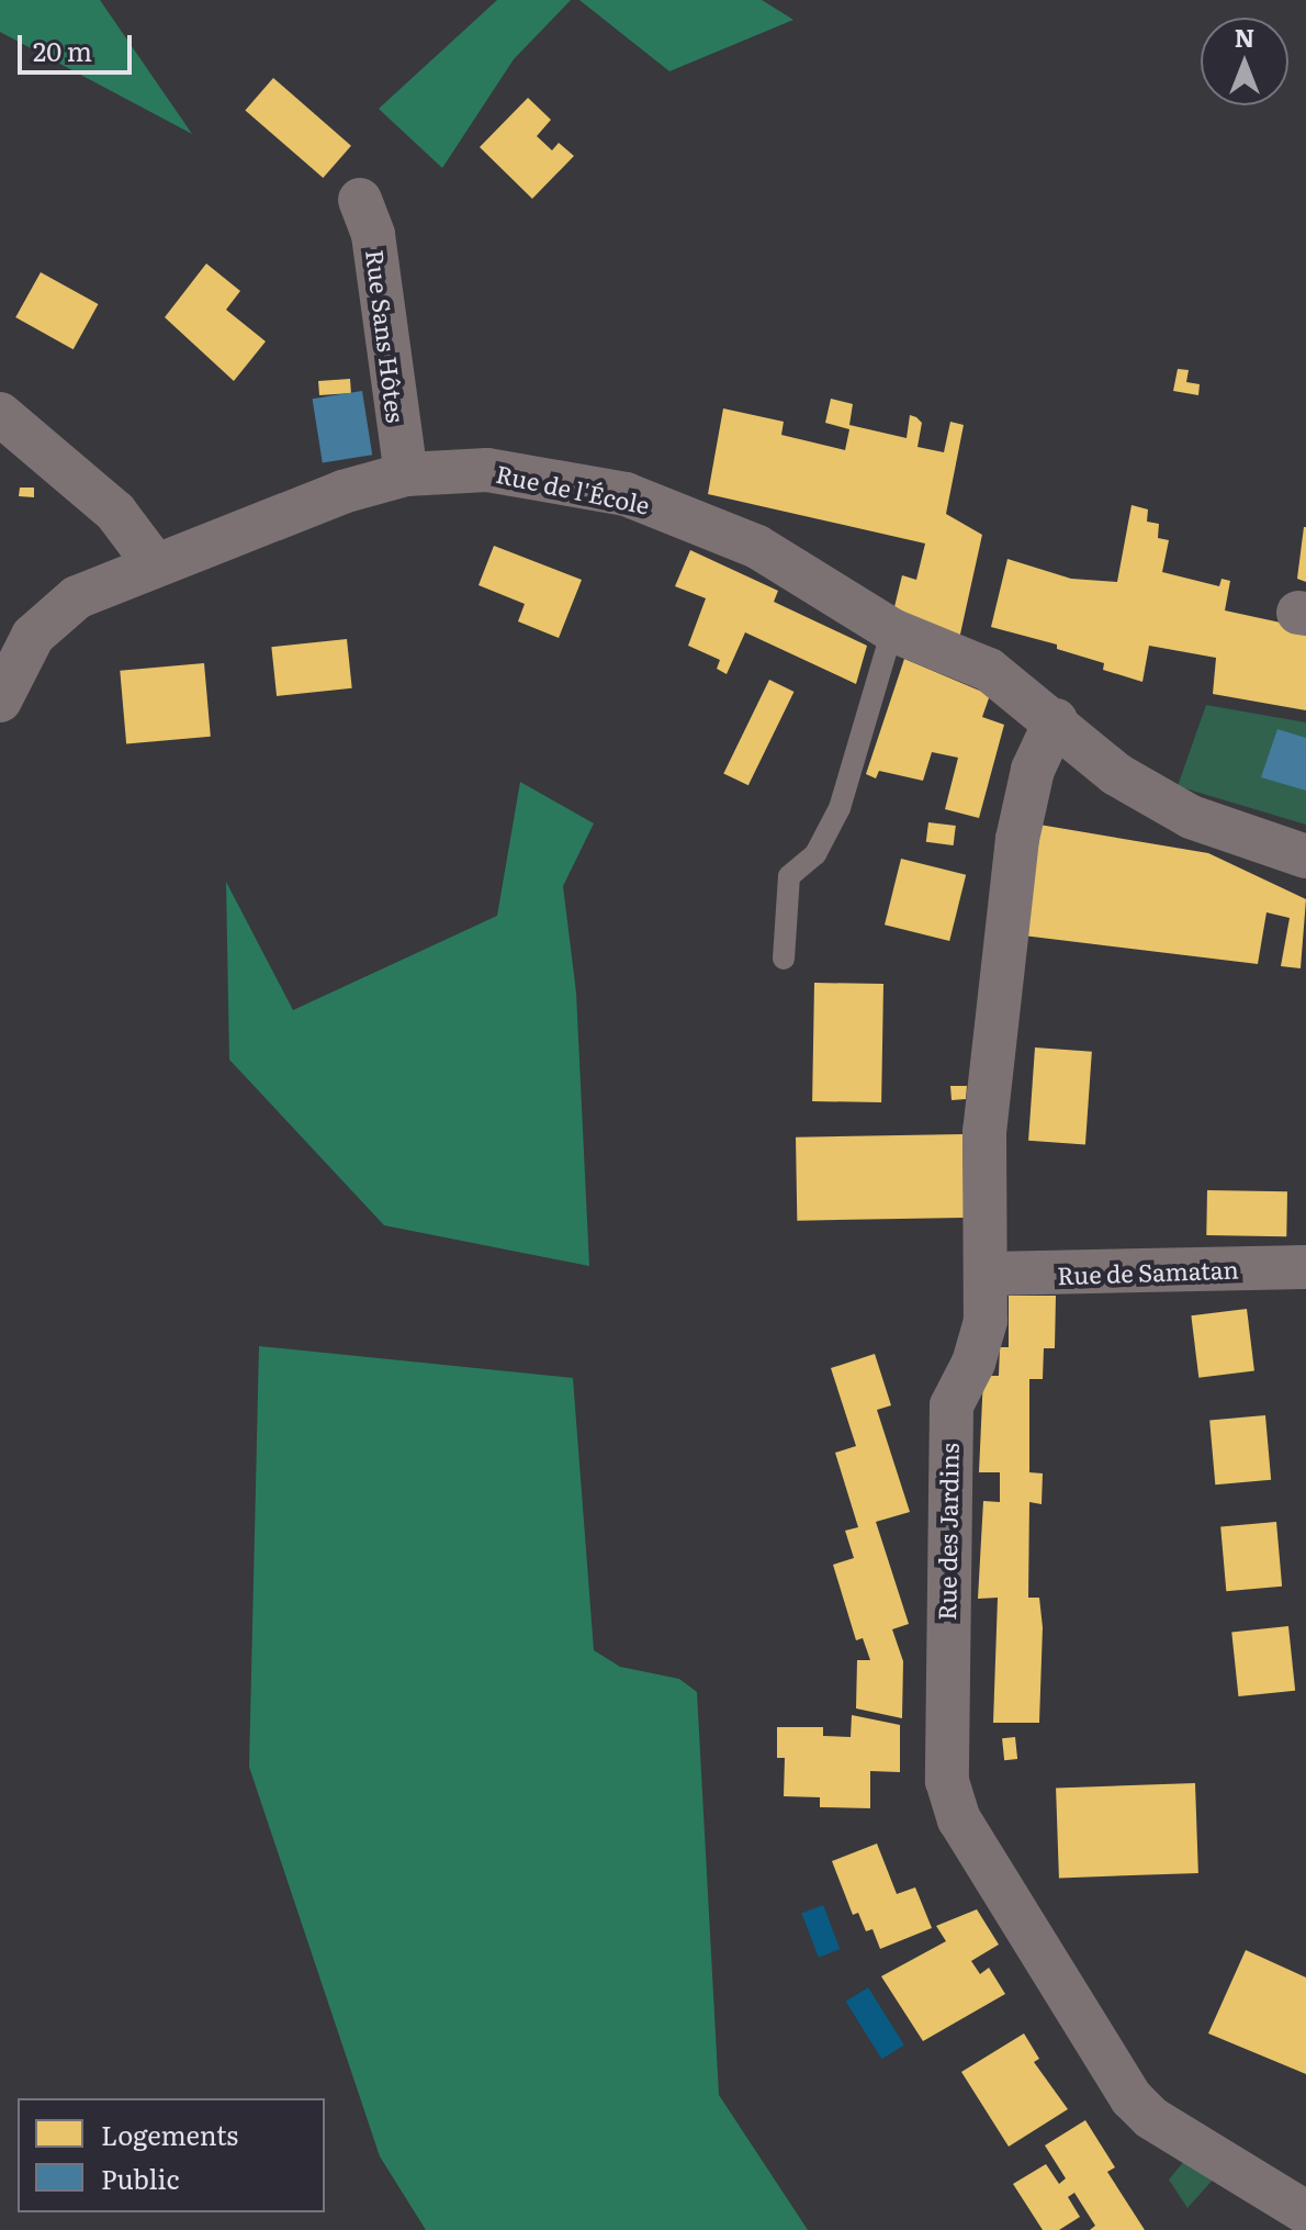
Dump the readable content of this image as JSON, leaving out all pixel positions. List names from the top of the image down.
{
  "streets": {
    "street": [
      "Rue Sans Hôtes",
      "Rue de l'École",
      "Rue de Samatan",
      "Rue des Jardins"
    ]
  },
  "crossings": [
    ["Rue Sans Hôtes", "Rue de l'École"],
    ["Rue de l'École", "Rue des Jardins"],
    ["Rue de Samatan", "Rue des Jardins"]
  ],
  "legend": ["Logements", "Public"],
  "scale_bar": "20 m",
  "north": "top"
}
